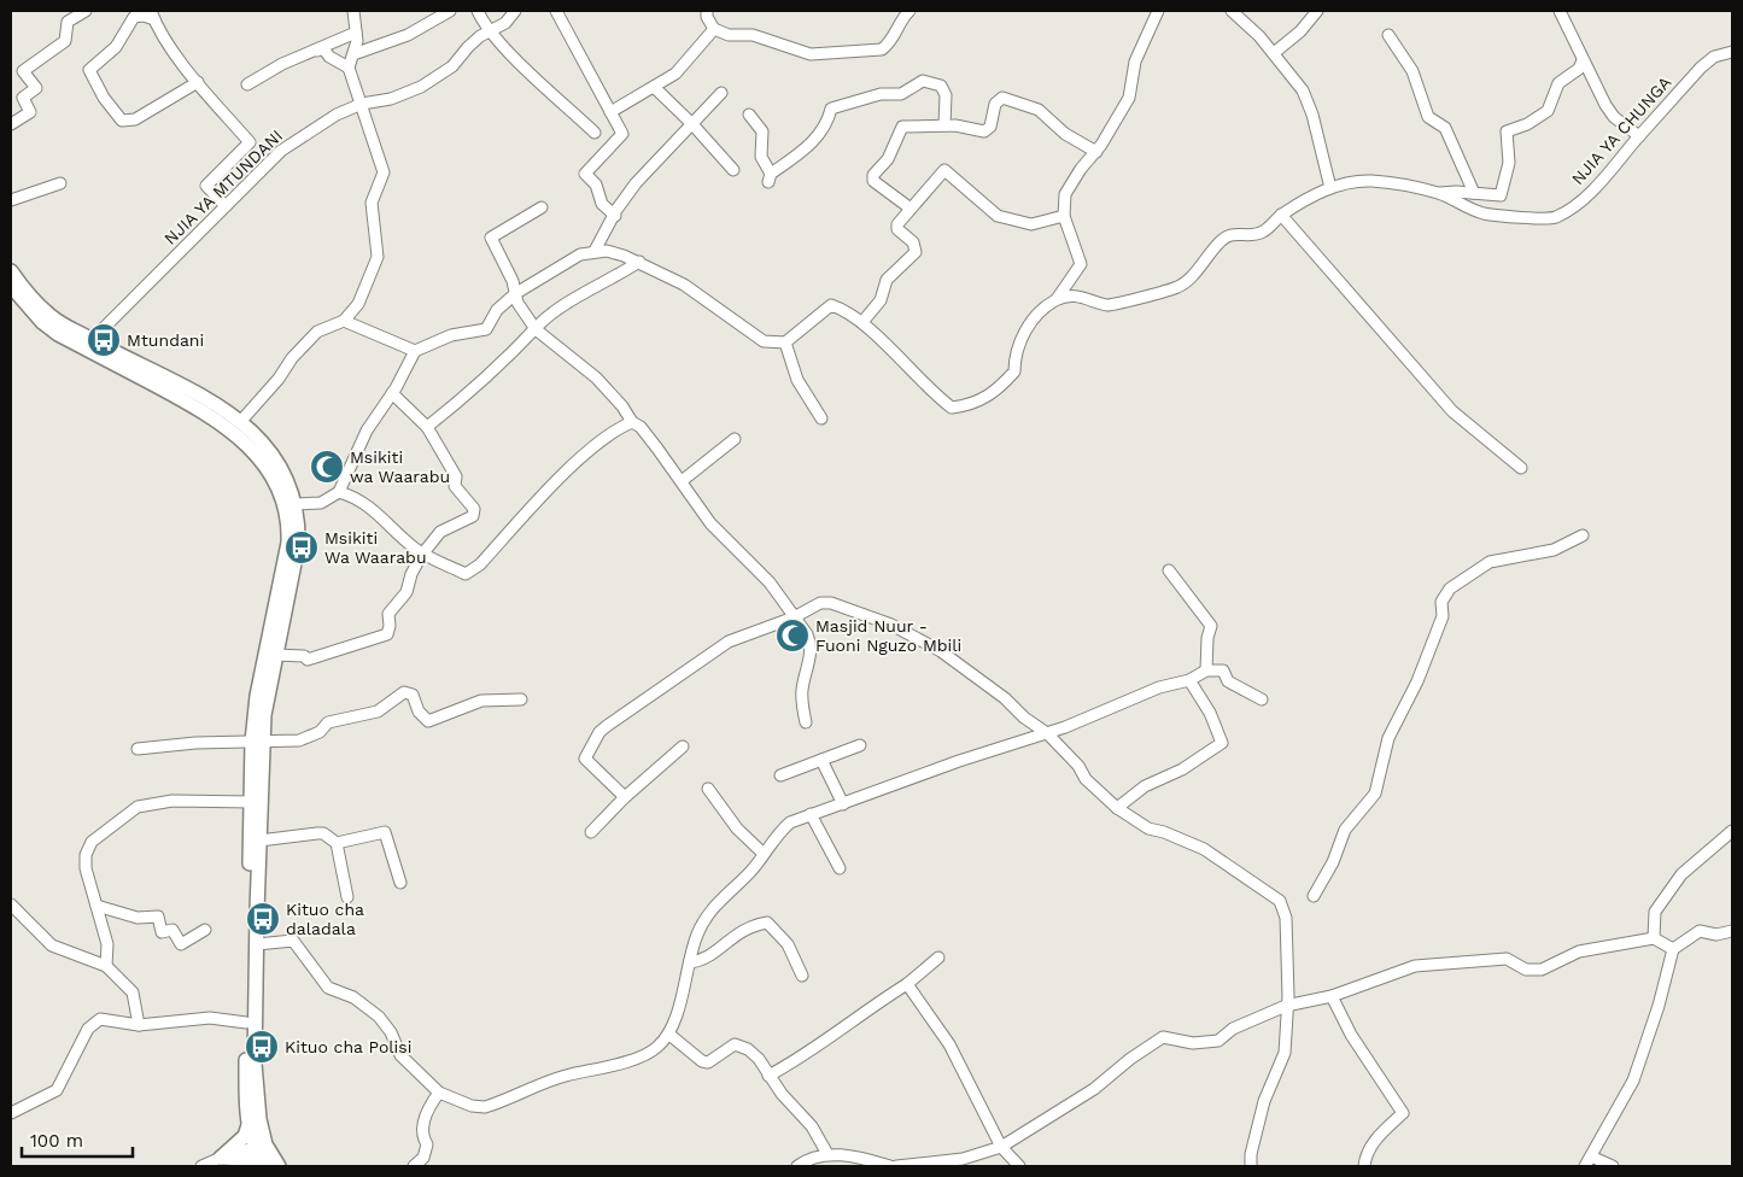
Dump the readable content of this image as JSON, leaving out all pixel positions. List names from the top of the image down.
{
  "streets": {
    "street": ["NJIA YA CHUNGA", "NJIA YA MTUNDANI"]
  },
  "places": {
    "bus stop": [
      "Mtundani",
      "Msikiti Wa Waarabu",
      "Kituo cha daladala",
      "Kituo cha Polisi"
    ],
    "mosque": ["Msikiti wa Waarabu", "Masjid Nuur - Fuoni Nguzo Mbili"]
  },
  "scale_bar": "100 m"
}
